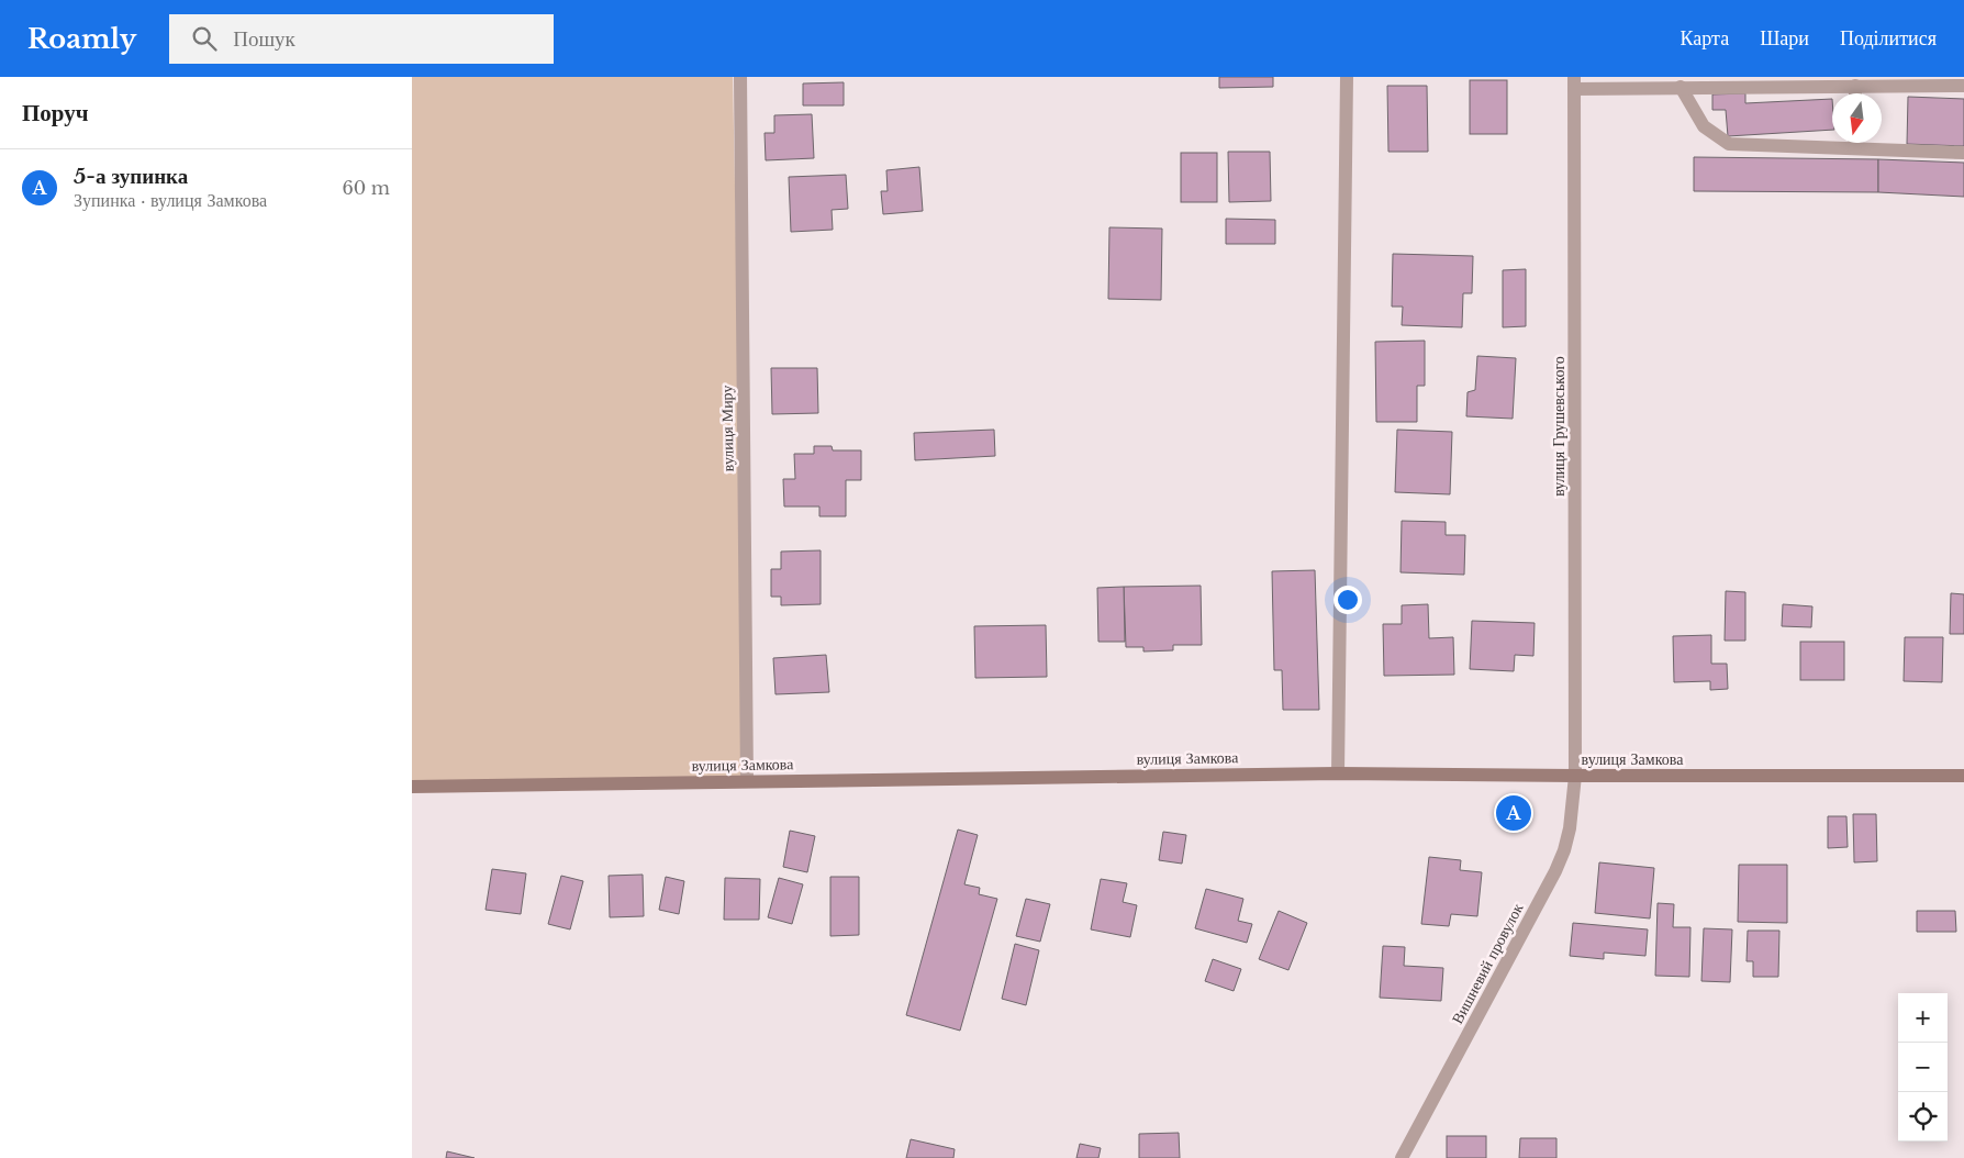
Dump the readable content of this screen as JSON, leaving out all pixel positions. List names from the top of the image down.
{
  "streets": {
    "street": [
      "вулиця Грушевського",
      "вулиця Миру",
      "вулиця Замкова",
      "Вишневий провулок"
    ]
  },
  "crossings": [
    ["вулиця Грушевського", "вулиця Замкова"],
    ["вулиця Грушевського", "Вишневий провулок"],
    ["вулиця Миру", "вулиця Замкова"],
    ["вулиця Замкова", "Вишневий провулок"]
  ],
  "north": "bottom",
  "page": {
    "header": "Roamly",
    "search": "Пошук",
    "nav": ["Карта", "Шари", "Поділитися"],
    "heading": "Поруч",
    "list": [
      {
        "mark": "A",
        "name": "5-а зупинка",
        "note": "Зупинка · вулиця Замкова",
        "value": "60 m"
      }
    ],
    "pins": "A",
    "map_buttons": ["+", "−"]
  }
}
